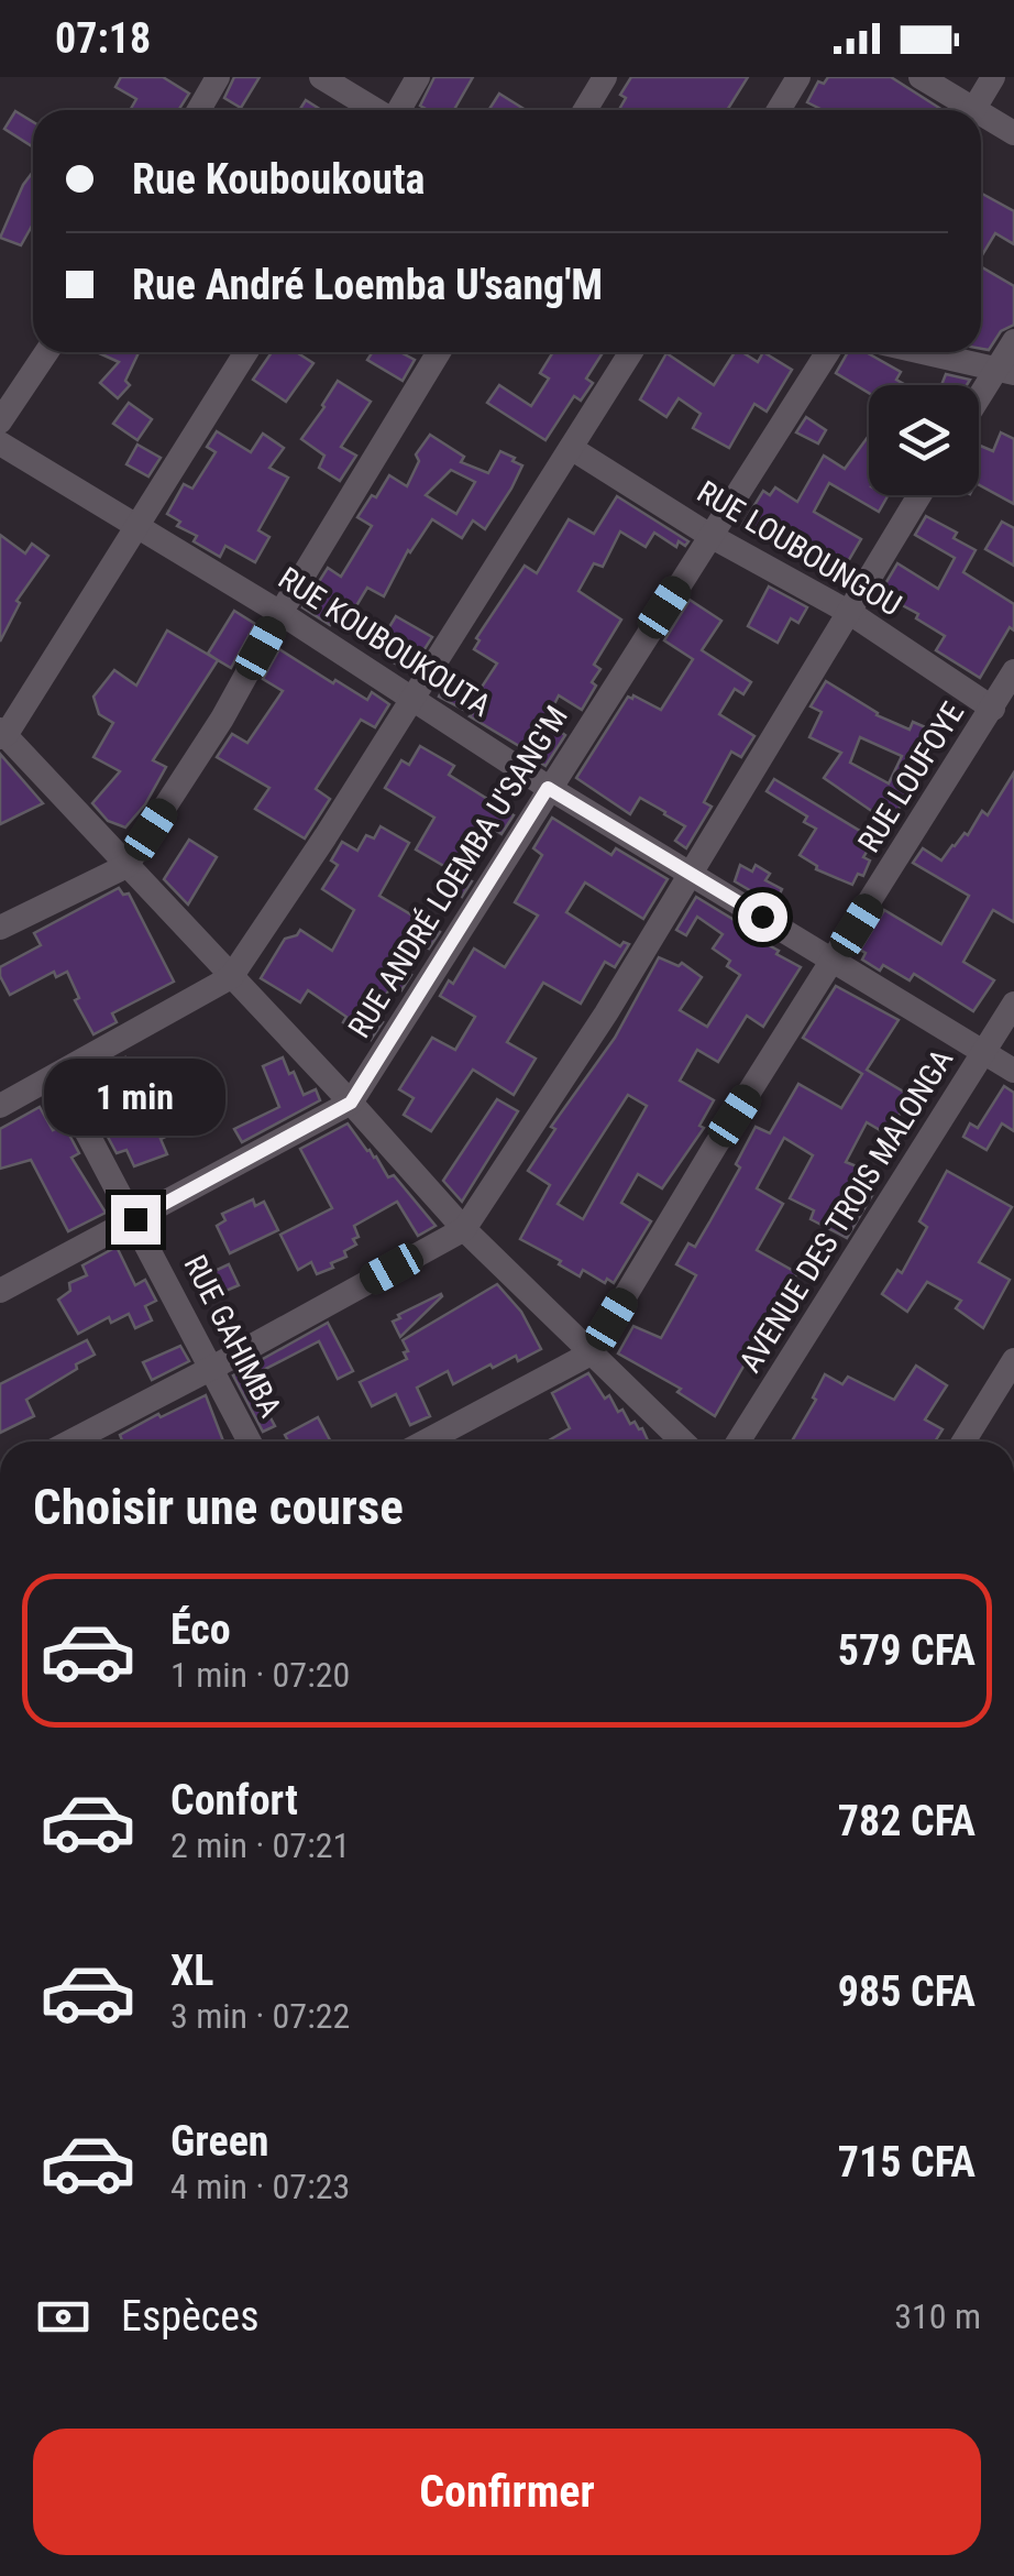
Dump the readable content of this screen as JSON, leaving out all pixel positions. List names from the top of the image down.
{
  "streets": {
    "street": [
      "RUE LOUBOUNGOU",
      "RUE KOUBOUKOUTA",
      "RUE LOUFOYE",
      "RUE ANDRÉ LOEMBA U'SANG'M",
      "AVENUE DES TROIS MALONGA",
      "RUE GAHIMBA"
    ]
  },
  "crossings": [
    ["RUE LOUBOUNGOU", "RUE LOUFOYE"],
    ["RUE LOUBOUNGOU", "RUE ANDRÉ LOEMBA U'SANG'M"],
    ["RUE KOUBOUKOUTA", "RUE LOUFOYE"],
    ["RUE KOUBOUKOUTA", "RUE ANDRÉ LOEMBA U'SANG'M"],
    ["RUE KOUBOUKOUTA", "AVENUE DES TROIS MALONGA"],
    ["RUE ANDRÉ LOEMBA U'SANG'M", "RUE GAHIMBA"]
  ],
  "page": {
    "status": "07:18",
    "banner": ["Rue Kouboukouta", "Rue André Loemba U'sang'M"],
    "bubble": "1 min",
    "heading": "Choisir une course",
    "list": [
      {
        "name": "Éco",
        "note": "1 min · 07:20",
        "value": "579 CFA"
      },
      {
        "name": "Confort",
        "note": "2 min · 07:21",
        "value": "782 CFA"
      },
      {
        "name": "XL",
        "note": "3 min · 07:22",
        "value": "985 CFA"
      },
      {
        "name": "Green",
        "note": "4 min · 07:23",
        "value": "715 CFA"
      }
    ],
    "pay": ["Espèces", "310 m"],
    "buttons": "Confirmer"
  }
}
